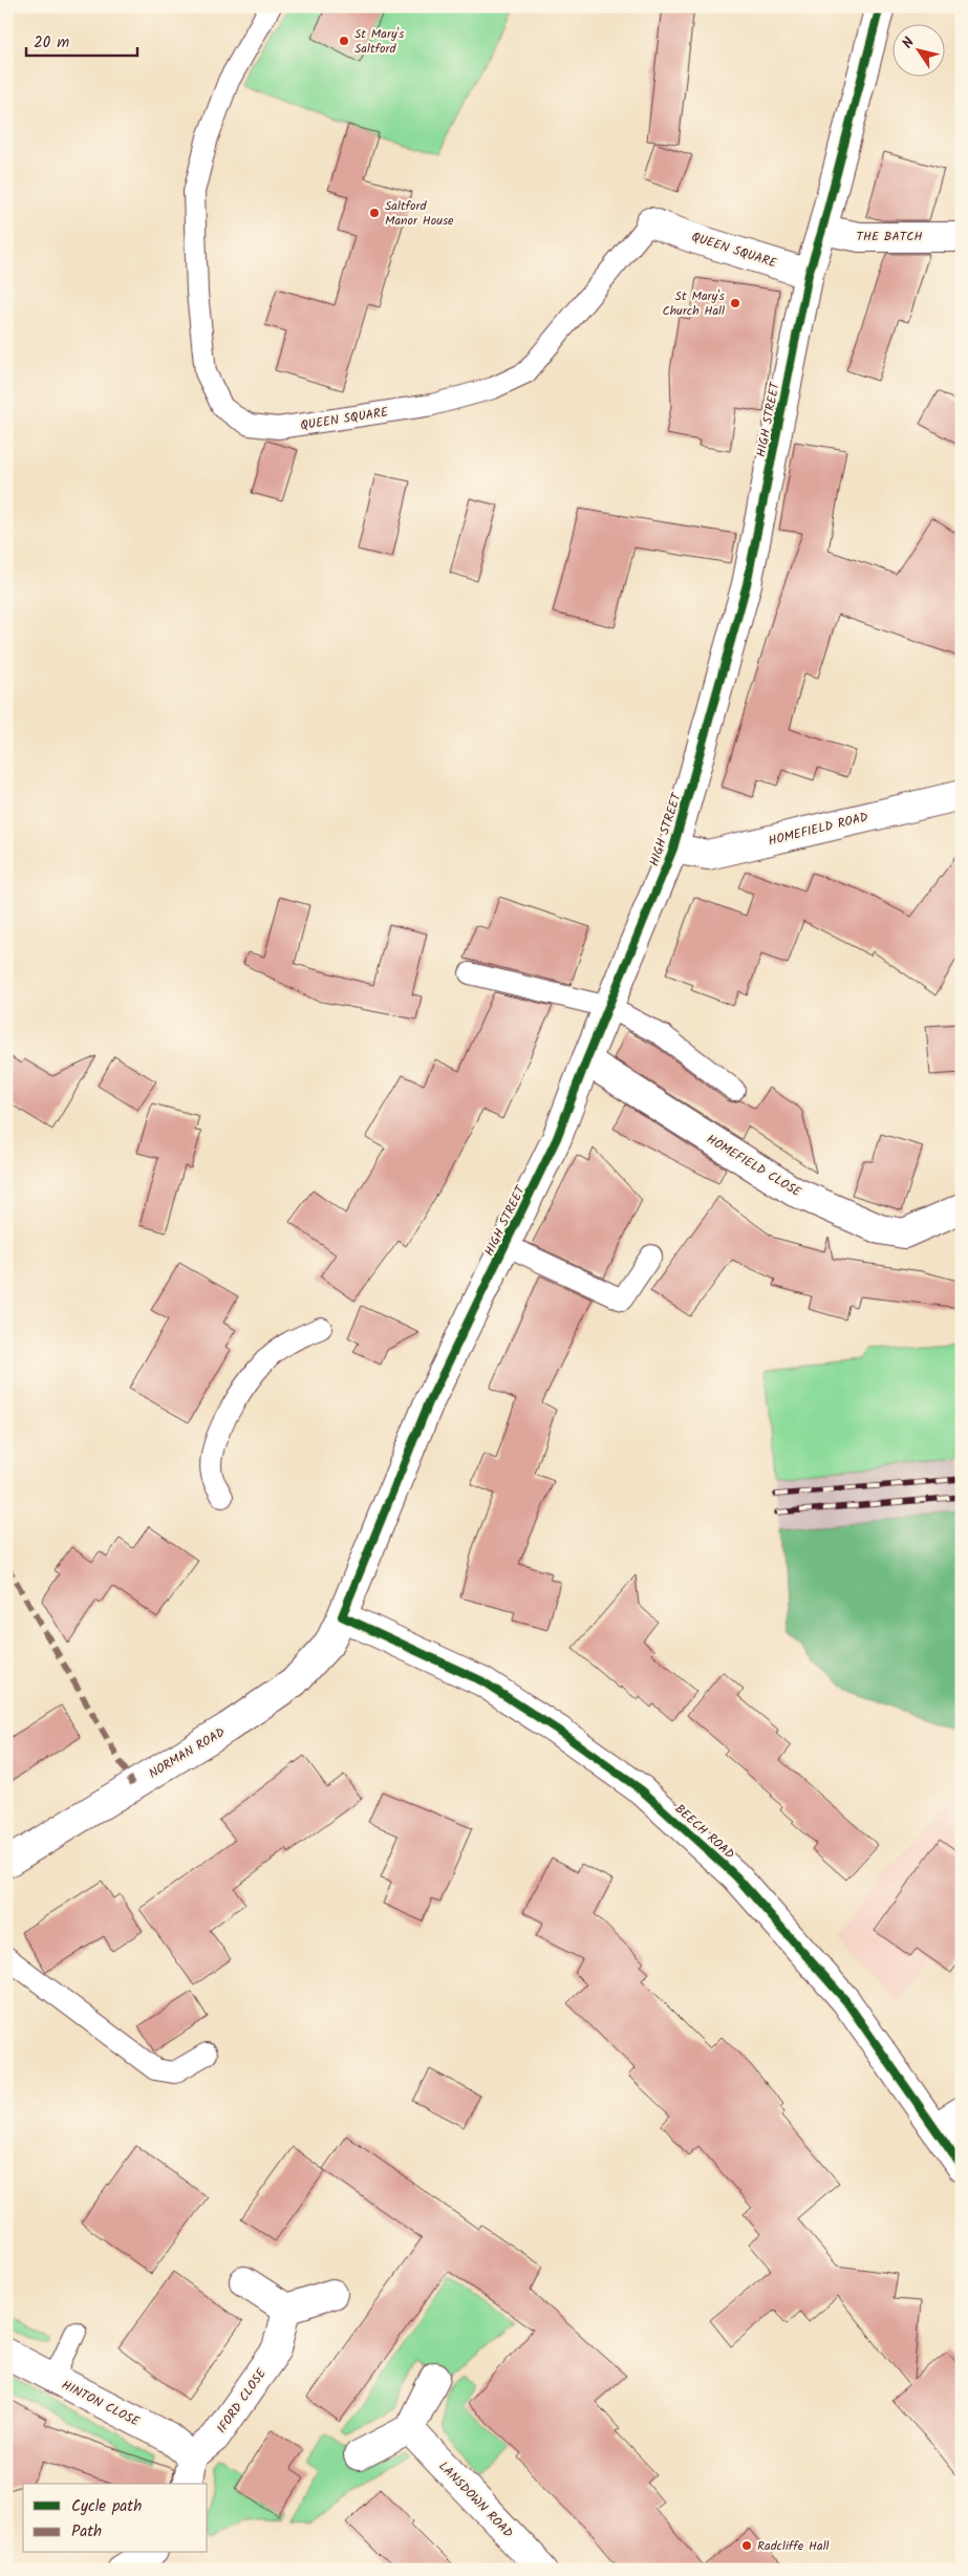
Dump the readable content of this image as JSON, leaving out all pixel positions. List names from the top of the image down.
{
  "streets": {
    "street": [
      "THE BATCH",
      "QUEEN SQUARE",
      "HIGH STREET",
      "HOMEFIELD ROAD",
      "HOMEFIELD CLOSE",
      "NORMAN ROAD",
      "BEECH ROAD",
      "IFORD CLOSE",
      "HINTON CLOSE",
      "LANSDOWN ROAD"
    ]
  },
  "crossings": [
    ["THE BATCH", "HIGH STREET"],
    ["QUEEN SQUARE", "HIGH STREET"],
    ["HIGH STREET", "HOMEFIELD ROAD"],
    ["HIGH STREET", "HOMEFIELD CLOSE"],
    ["HIGH STREET", "NORMAN ROAD"],
    ["HIGH STREET", "BEECH ROAD"],
    ["NORMAN ROAD", "BEECH ROAD"],
    ["IFORD CLOSE", "HINTON CLOSE"]
  ],
  "places": [
    "St Mary's Saltford",
    "Saltford Manor House",
    "St Mary's Church Hall",
    "Radcliffe Hall"
  ],
  "legend": ["Cycle path", "Path"],
  "scale_bar": "20 m",
  "north": "top left"
}
